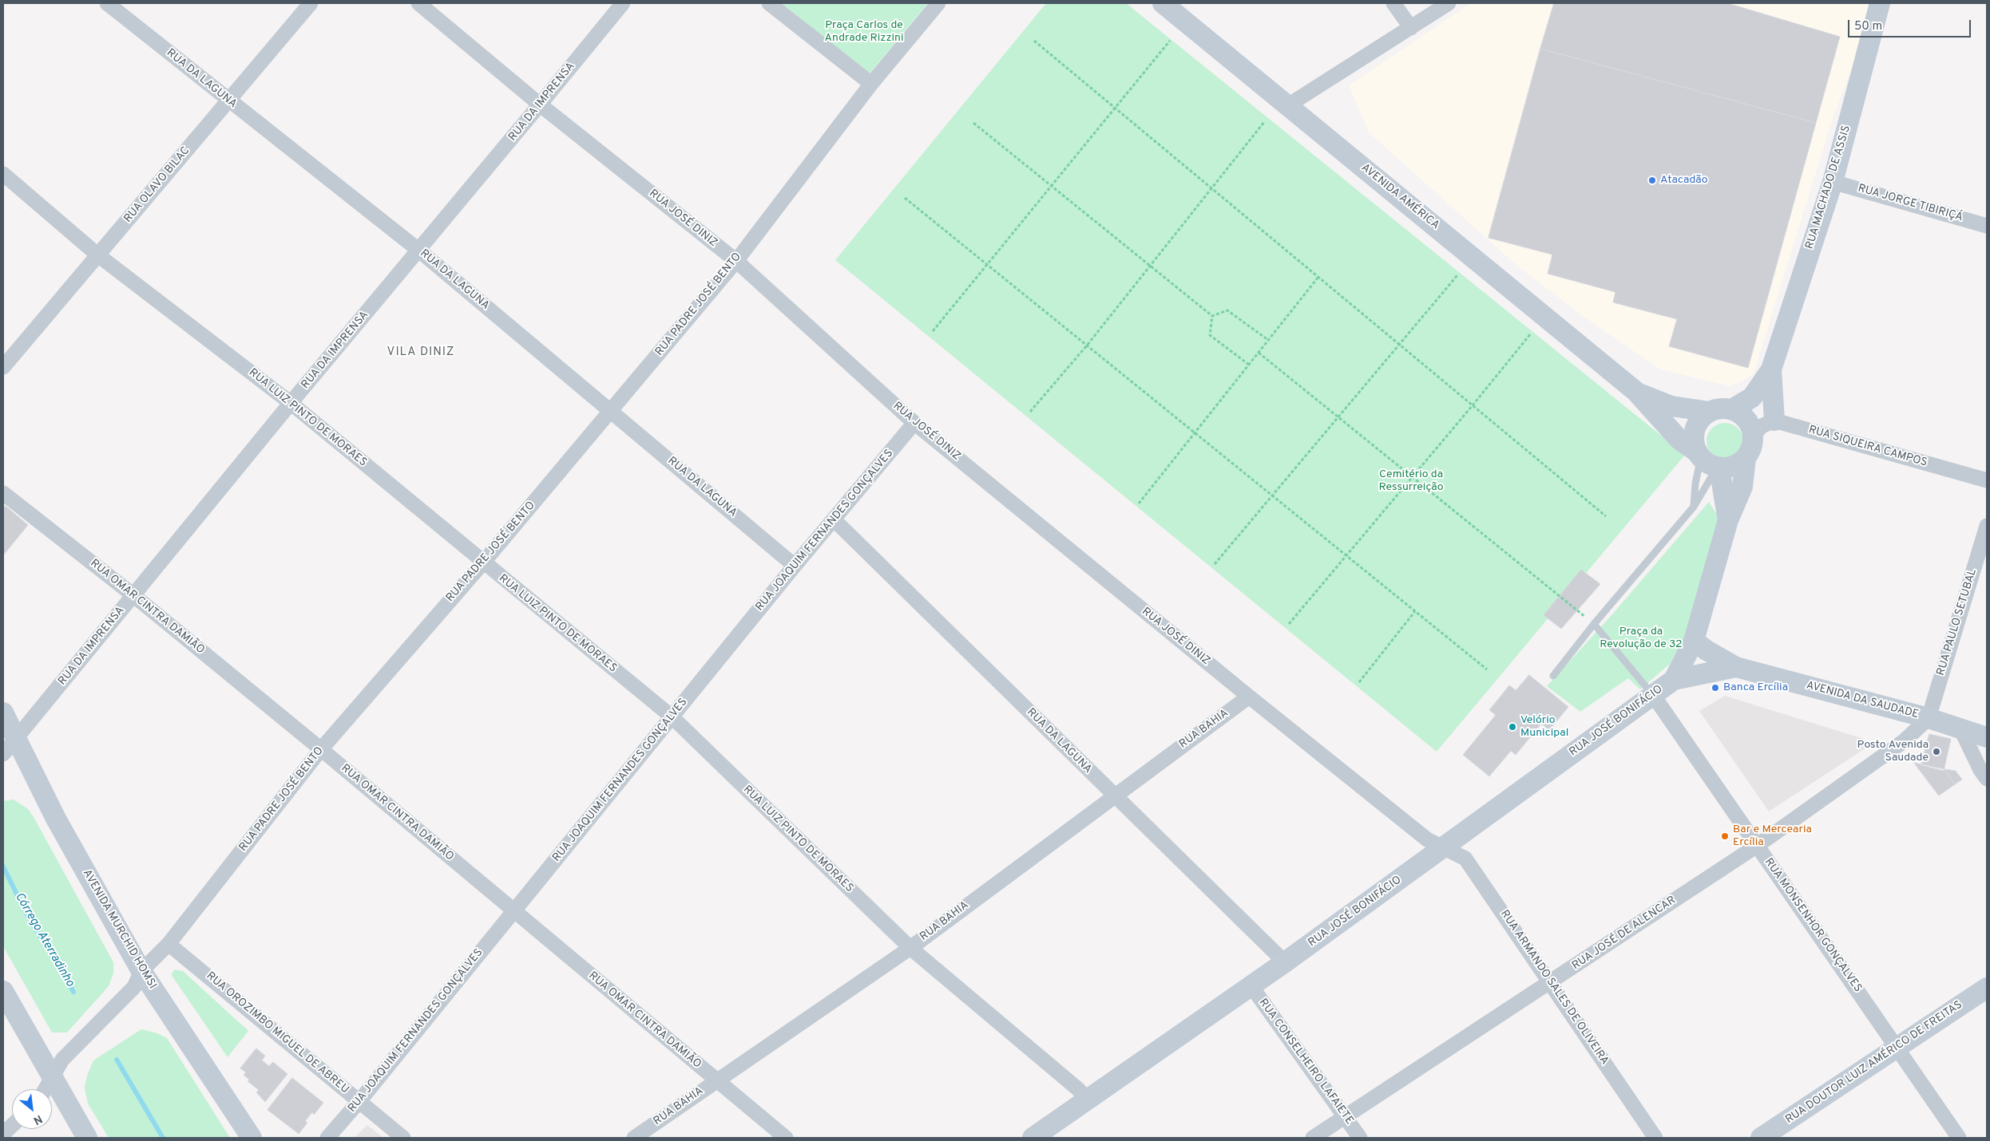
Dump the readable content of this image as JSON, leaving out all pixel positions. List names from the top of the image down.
{
  "streets": {
    "street": [
      "RUA DA LAGUNA",
      "RUA DA IMPRENSA",
      "RUA OLAVO BILAC",
      "RUA MACHADO DE ASSIS",
      "AVENIDA AMÉRICA",
      "RUA JORGE TIBIRIÇÁ",
      "RUA JOSÉ DINIZ",
      "RUA PADRE JOSÉ BENTO",
      "RUA LUIZ PINTO DE MORAES",
      "RUA SIQUEIRA CAMPOS",
      "RUA JOAQUIM FERNANDES GONÇALVES",
      "RUA OMAR CINTRA DAMIÃO",
      "RUA PAULO SETUBAL",
      "AVENIDA DA SAUDADE",
      "RUA JOSÉ BONIFÁCIO",
      "RUA BAHIA",
      "RUA MONSENHOR GONÇALVES",
      "AVENIDA MURCHID HOMSI",
      "RUA JOSÉ DE ALENCAR",
      "RUA ARMANDO SALES DE OLIVEIRA",
      "RUA OROZIMBO MIGUEL DE ABREU",
      "RUA CONSELHEIRO LAFAIETE",
      "RUA DOUTOR LUIZ AMÉRICO DE FREITAS"
    ]
  },
  "crossings": [
    ["RUA DA LAGUNA", "RUA DA IMPRENSA"],
    ["RUA DA LAGUNA", "RUA OLAVO BILAC"],
    ["RUA DA LAGUNA", "RUA PADRE JOSÉ BENTO"],
    ["RUA DA LAGUNA", "RUA JOAQUIM FERNANDES GONÇALVES"],
    ["RUA DA LAGUNA", "RUA JOSÉ BONIFÁCIO"],
    ["RUA DA LAGUNA", "RUA BAHIA"],
    ["RUA DA IMPRENSA", "RUA JOSÉ DINIZ"],
    ["RUA DA IMPRENSA", "RUA LUIZ PINTO DE MORAES"],
    ["RUA DA IMPRENSA", "RUA OMAR CINTRA DAMIÃO"],
    ["RUA DA IMPRENSA", "AVENIDA MURCHID HOMSI"],
    ["RUA OLAVO BILAC", "RUA LUIZ PINTO DE MORAES"],
    ["RUA MACHADO DE ASSIS", "AVENIDA AMÉRICA"],
    ["RUA MACHADO DE ASSIS", "RUA JORGE TIBIRIÇÁ"],
    ["RUA MACHADO DE ASSIS", "RUA SIQUEIRA CAMPOS"],
    ["RUA JOSÉ DINIZ", "RUA PADRE JOSÉ BENTO"],
    ["RUA JOSÉ DINIZ", "RUA JOAQUIM FERNANDES GONÇALVES"],
    ["RUA JOSÉ DINIZ", "RUA JOSÉ BONIFÁCIO"],
    ["RUA JOSÉ DINIZ", "RUA BAHIA"],
    ["RUA JOSÉ DINIZ", "RUA ARMANDO SALES DE OLIVEIRA"],
    ["RUA PADRE JOSÉ BENTO", "RUA LUIZ PINTO DE MORAES"],
    ["RUA PADRE JOSÉ BENTO", "RUA OMAR CINTRA DAMIÃO"],
    ["RUA PADRE JOSÉ BENTO", "AVENIDA MURCHID HOMSI"],
    ["RUA PADRE JOSÉ BENTO", "RUA OROZIMBO MIGUEL DE ABREU"],
    ["RUA LUIZ PINTO DE MORAES", "RUA JOAQUIM FERNANDES GONÇALVES"],
    ["RUA LUIZ PINTO DE MORAES", "RUA JOSÉ BONIFÁCIO"],
    ["RUA LUIZ PINTO DE MORAES", "RUA BAHIA"],
    ["RUA JOAQUIM FERNANDES GONÇALVES", "RUA OMAR CINTRA DAMIÃO"],
    ["RUA JOAQUIM FERNANDES GONÇALVES", "RUA OROZIMBO MIGUEL DE ABREU"],
    ["RUA OMAR CINTRA DAMIÃO", "RUA BAHIA"],
    ["RUA PAULO SETUBAL", "AVENIDA DA SAUDADE"],
    ["RUA PAULO SETUBAL", "RUA JOSÉ DE ALENCAR"],
    ["AVENIDA DA SAUDADE", "RUA JOSÉ BONIFÁCIO"],
    ["AVENIDA DA SAUDADE", "RUA JOSÉ DE ALENCAR"],
    ["RUA JOSÉ BONIFÁCIO", "RUA MONSENHOR GONÇALVES"],
    ["RUA JOSÉ BONIFÁCIO", "RUA ARMANDO SALES DE OLIVEIRA"],
    ["RUA JOSÉ BONIFÁCIO", "RUA CONSELHEIRO LAFAIETE"],
    ["RUA MONSENHOR GONÇALVES", "RUA JOSÉ DE ALENCAR"],
    ["RUA MONSENHOR GONÇALVES", "RUA DOUTOR LUIZ AMÉRICO DE FREITAS"],
    ["RUA JOSÉ DE ALENCAR", "RUA ARMANDO SALES DE OLIVEIRA"],
    ["RUA JOSÉ DE ALENCAR", "RUA CONSELHEIRO LAFAIETE"]
  ],
  "districts": ["VILA DINIZ"],
  "water": ["Córrego Aterradinho"],
  "parks": ["Praça Carlos de Andrade Rizzini", "Cemitério da Ressurreição", "Praça da Revolução de 32"],
  "places": [
    "Atacadão",
    "Banca Ercília",
    "Velório Municipal",
    "Posto Avenida Saudade",
    "Bar e Mercearia Ercília"
  ],
  "scale_bar": "50 m",
  "north": "bottom right"
}
